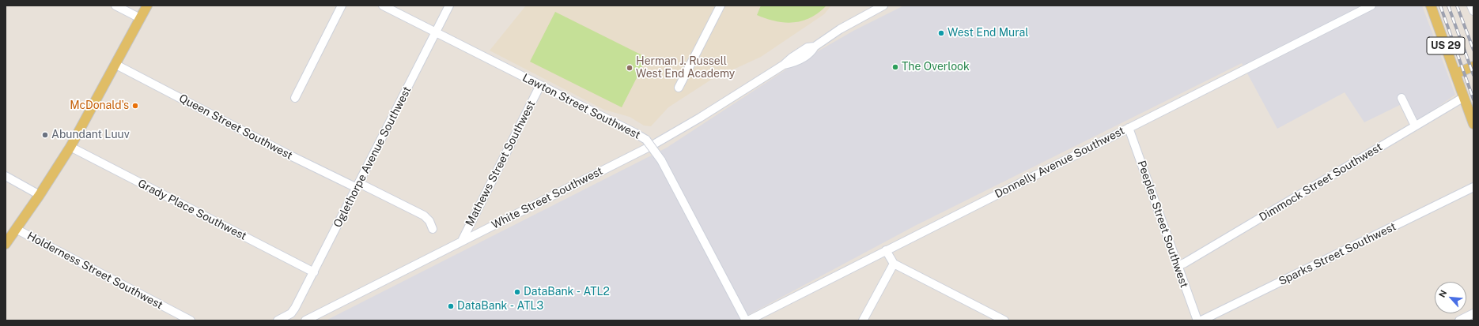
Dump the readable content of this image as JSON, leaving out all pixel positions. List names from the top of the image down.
{
  "streets": {
    "main road": ["US 29"],
    "street": [
      "Lawton Street Southwest",
      "Queen Street Southwest",
      "Oglethorpe Avenue Southwest",
      "Donnelly Avenue Southwest",
      "Mathews Street Southwest",
      "Dimmock Street Southwest",
      "White Street Southwest",
      "Grady Place Southwest",
      "Peeples Street Southwest",
      "Sparks Street Southwest",
      "Holderness Street Southwest"
    ]
  },
  "crossings": [
    ["US 29", "Dimmock Street Southwest"],
    ["Lawton Street Southwest", "Oglethorpe Avenue Southwest"],
    ["Lawton Street Southwest", "Donnelly Avenue Southwest"],
    ["Lawton Street Southwest", "Mathews Street Southwest"],
    ["Queen Street Southwest", "Oglethorpe Avenue Southwest"],
    ["Oglethorpe Avenue Southwest", "Grady Place Southwest"],
    ["Donnelly Avenue Southwest", "Peeples Street Southwest"],
    ["Mathews Street Southwest", "White Street Southwest"],
    ["Dimmock Street Southwest", "Peeples Street Southwest"]
  ],
  "places": [
    "West End Mural",
    "The Overlook",
    "Herman J. Russell West End Academy",
    "McDonald's",
    "Abundant Luuv",
    "DataBank - ATL2",
    "DataBank - ATL3"
  ],
  "north": "top left"
}
